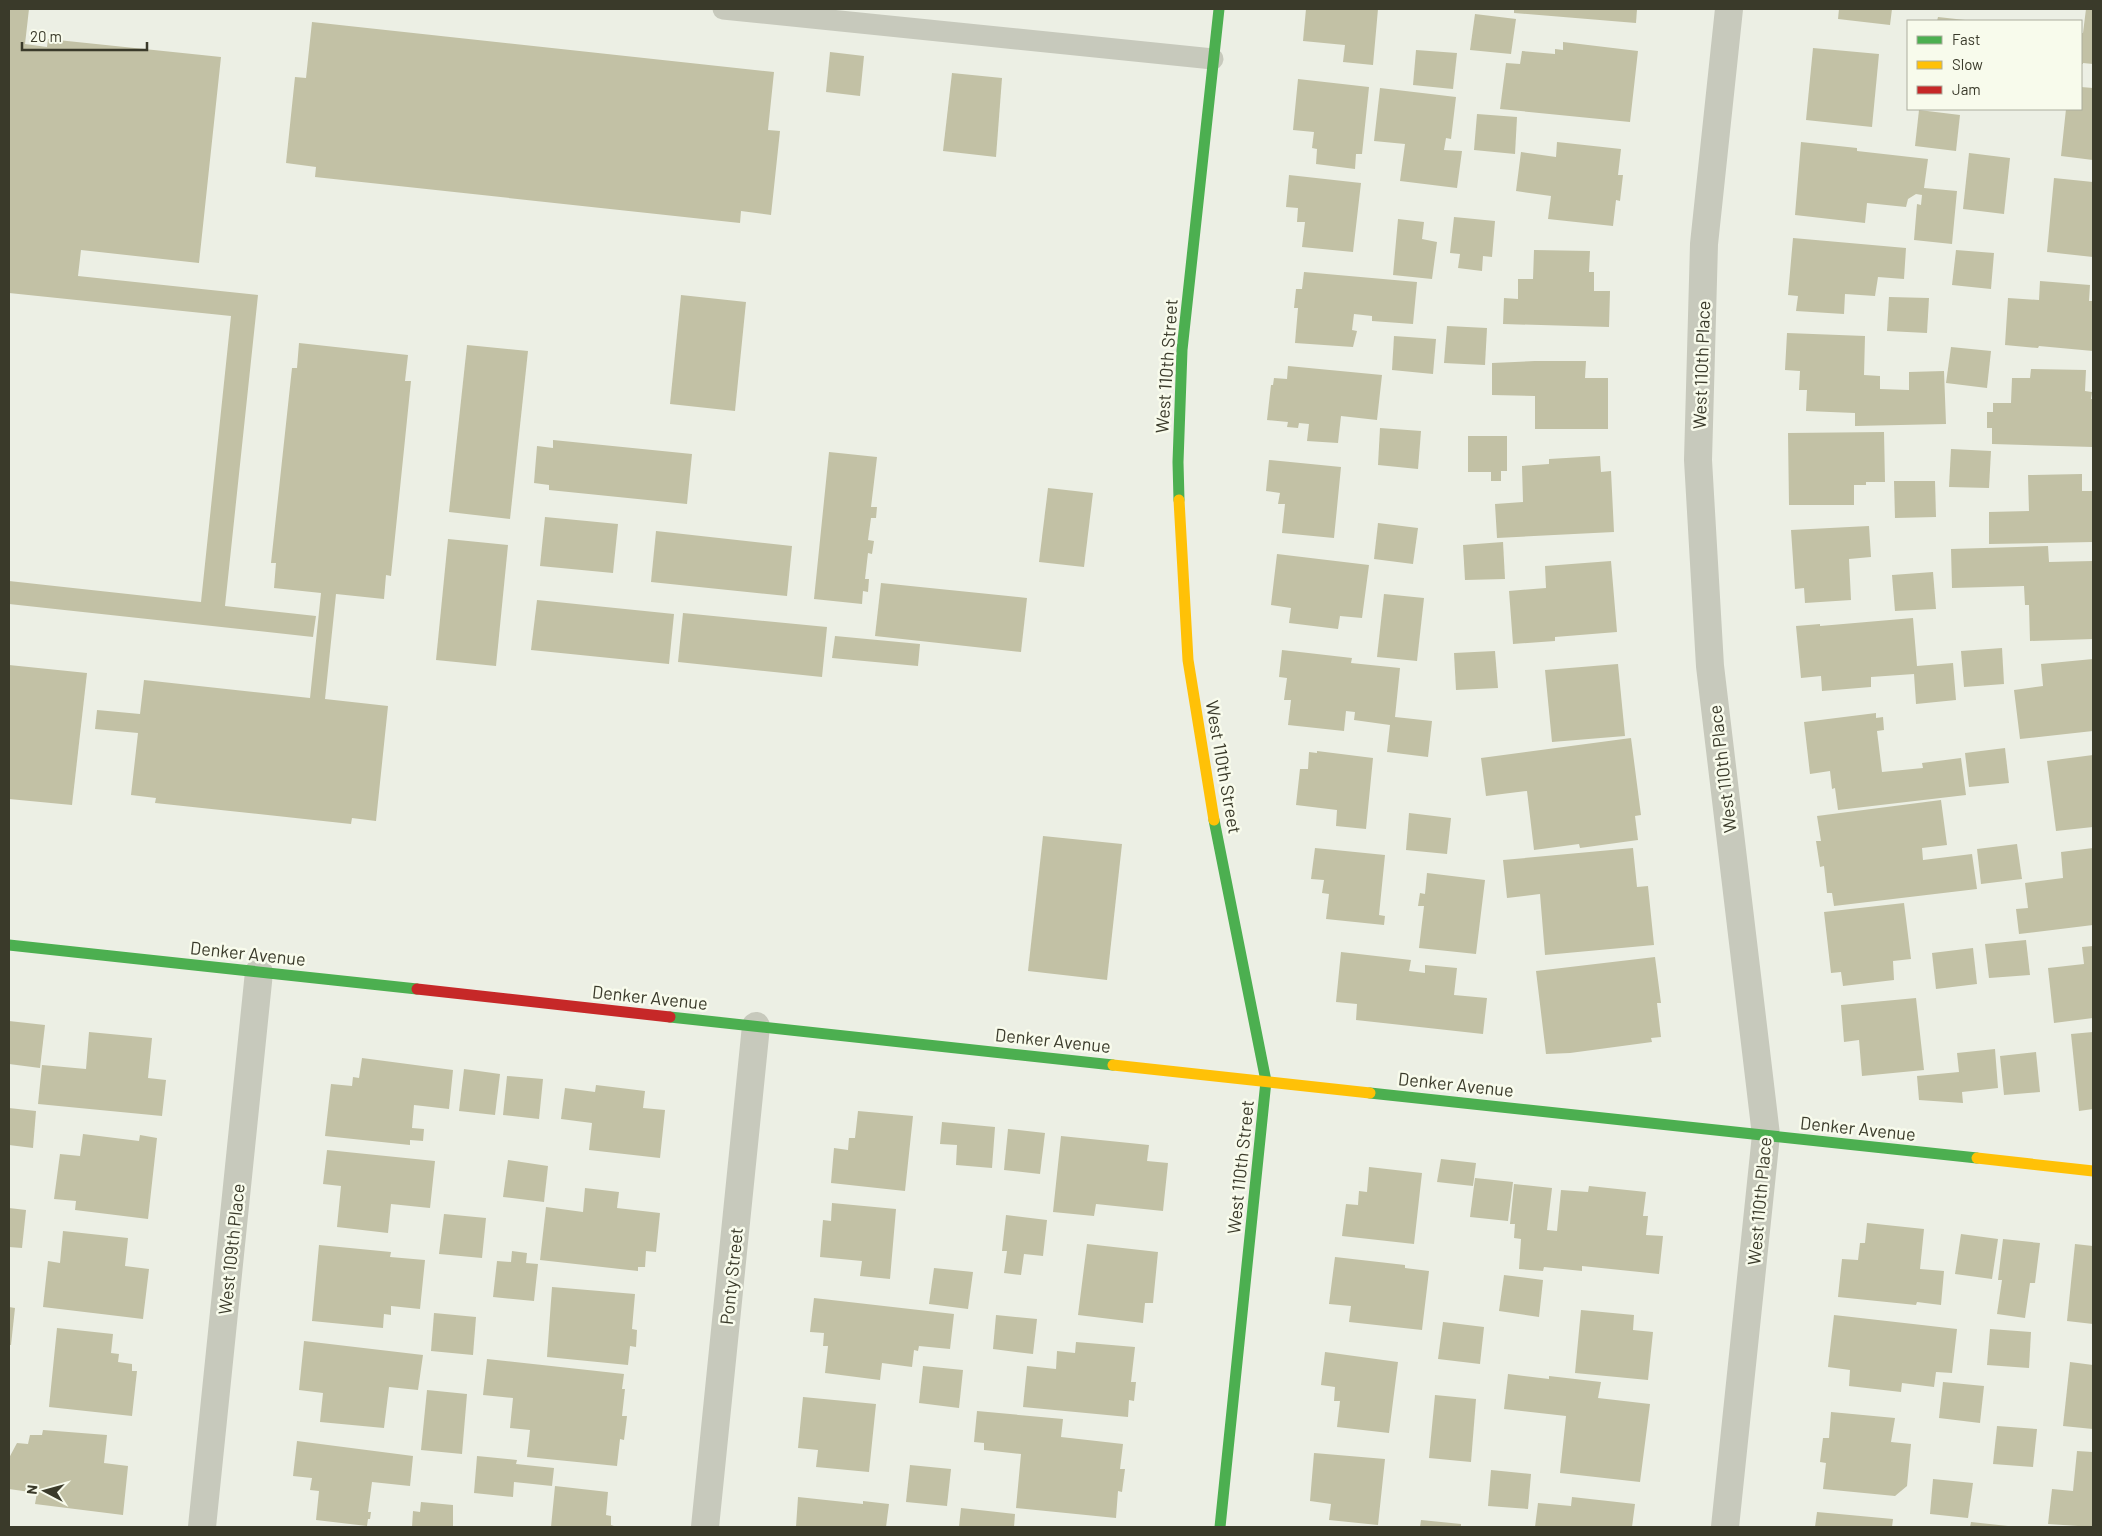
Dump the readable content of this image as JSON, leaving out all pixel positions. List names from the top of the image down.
{
  "streets": {
    "street": [
      "West 110th Place",
      "West 110th Street",
      "Denker Avenue",
      "West 109th Place",
      "Ponty Street"
    ]
  },
  "crossings": [
    ["West 110th Place", "Denker Avenue"],
    ["West 110th Street", "Denker Avenue"],
    ["Denker Avenue", "West 109th Place"],
    ["Denker Avenue", "Ponty Street"]
  ],
  "legend": ["Fast", "Slow", "Jam"],
  "scale_bar": "20 m",
  "north": "left"
}
